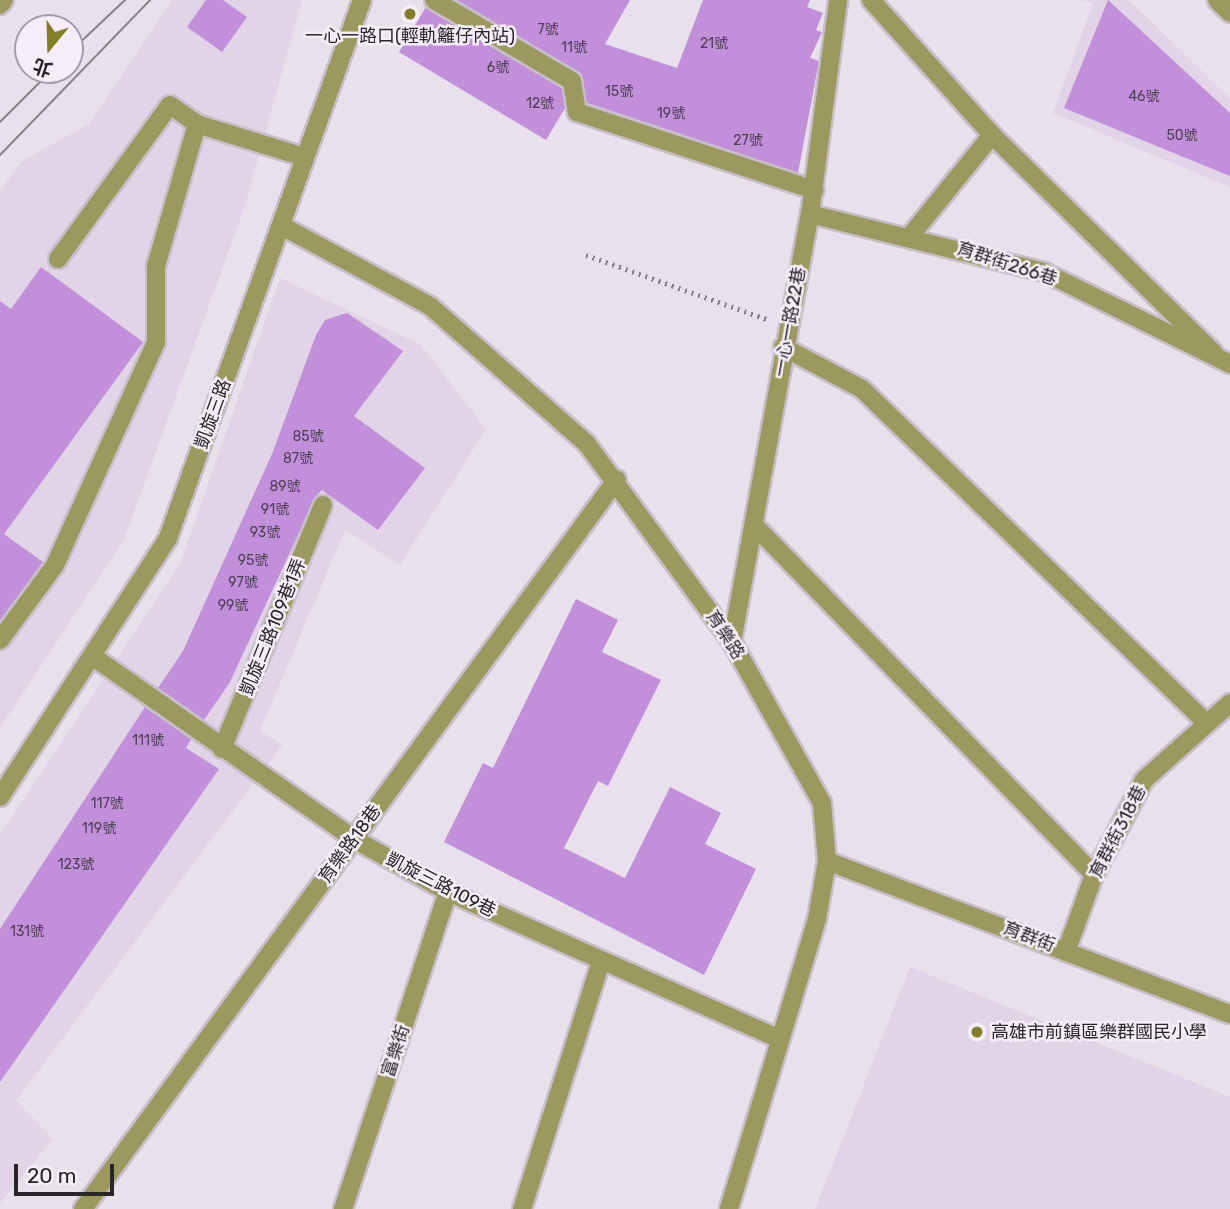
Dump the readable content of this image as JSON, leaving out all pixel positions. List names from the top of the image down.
{
  "streets": {
    "street": [
      "育群街266巷",
      "一心一路22巷",
      "凱旋三路",
      "凱旋三路109巷1弄",
      "育樂路",
      "育群街318巷",
      "育樂路18巷",
      "凱旋三路109巷",
      "育群街",
      "富樂街"
    ]
  },
  "crossings": [
    ["育群街266巷", "一心一路22巷"],
    ["一心一路22巷", "育樂路"],
    ["凱旋三路", "育樂路"],
    ["凱旋三路", "凱旋三路109巷"],
    ["凱旋三路109巷1弄", "凱旋三路109巷"],
    ["育樂路", "育樂路18巷"],
    ["育樂路", "凱旋三路109巷"],
    ["育樂路", "育群街"],
    ["育群街318巷", "育群街"],
    ["育樂路18巷", "凱旋三路109巷"],
    ["凱旋三路109巷", "富樂街"]
  ],
  "places": ["一心一路口(輕軌籬仔內站)", "高雄市前鎮區樂群國民小學"],
  "house_numbers": [
    "7號",
    "21號",
    "11號",
    "6號",
    "15號",
    "46號",
    "12號",
    "19號",
    "50號",
    "27號",
    "85號",
    "87號",
    "89號",
    "91號",
    "93號",
    "95號",
    "97號",
    "99號",
    "111號",
    "117號",
    "119號",
    "123號",
    "131號"
  ],
  "scale_bar": "20 m",
  "north": "bottom"
}
